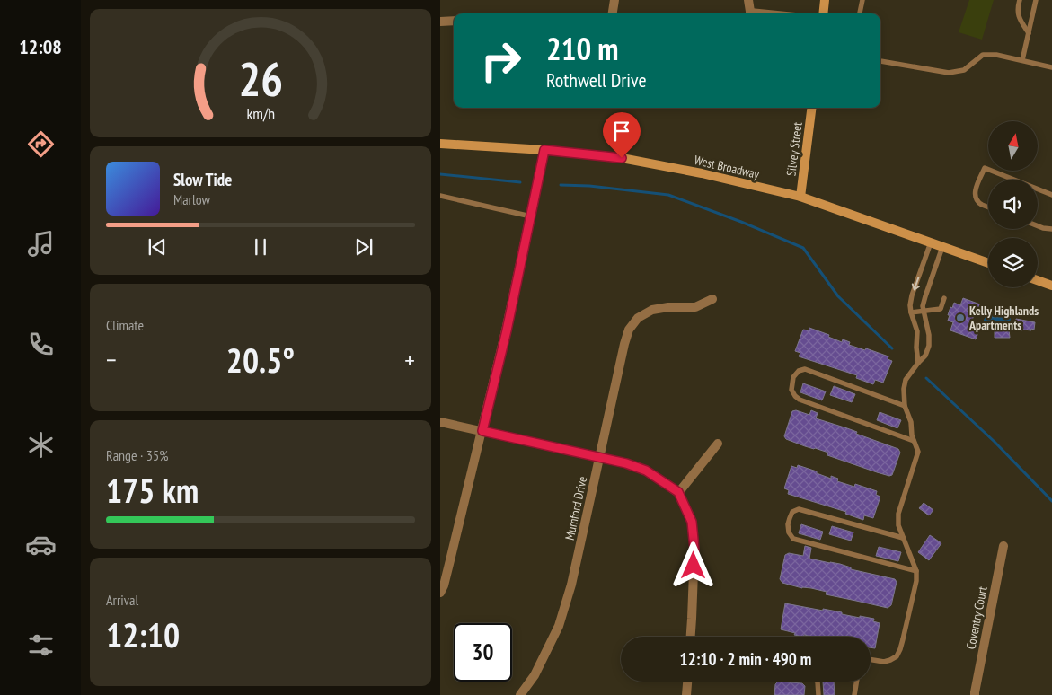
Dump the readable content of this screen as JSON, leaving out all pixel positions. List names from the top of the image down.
{
  "streets": {
    "main road": ["Silvey Street", "West Broadway"],
    "street": ["Mumford Drive", "Coventry Court"]
  },
  "crossings": [
    ["Silvey Street", "West Broadway"]
  ],
  "places": ["Kelly Highlands Apartments"],
  "north": "top",
  "page": {
    "tabs": "12:08",
    "turn": ["210 m", "Rothwell Drive"],
    "song": ["Slow Tide", "Marlow"],
    "tile": [
      "Climate",
      ["Range · 35%", "175 km"],
      ["Arrival", "12:10"]
    ],
    "heat": ["−", "20.5°", "+"],
    "limit": "30",
    "trip": "12:10 · 2 min · 490 m",
    "gauge": ["26", "km/h"]
  }
}
